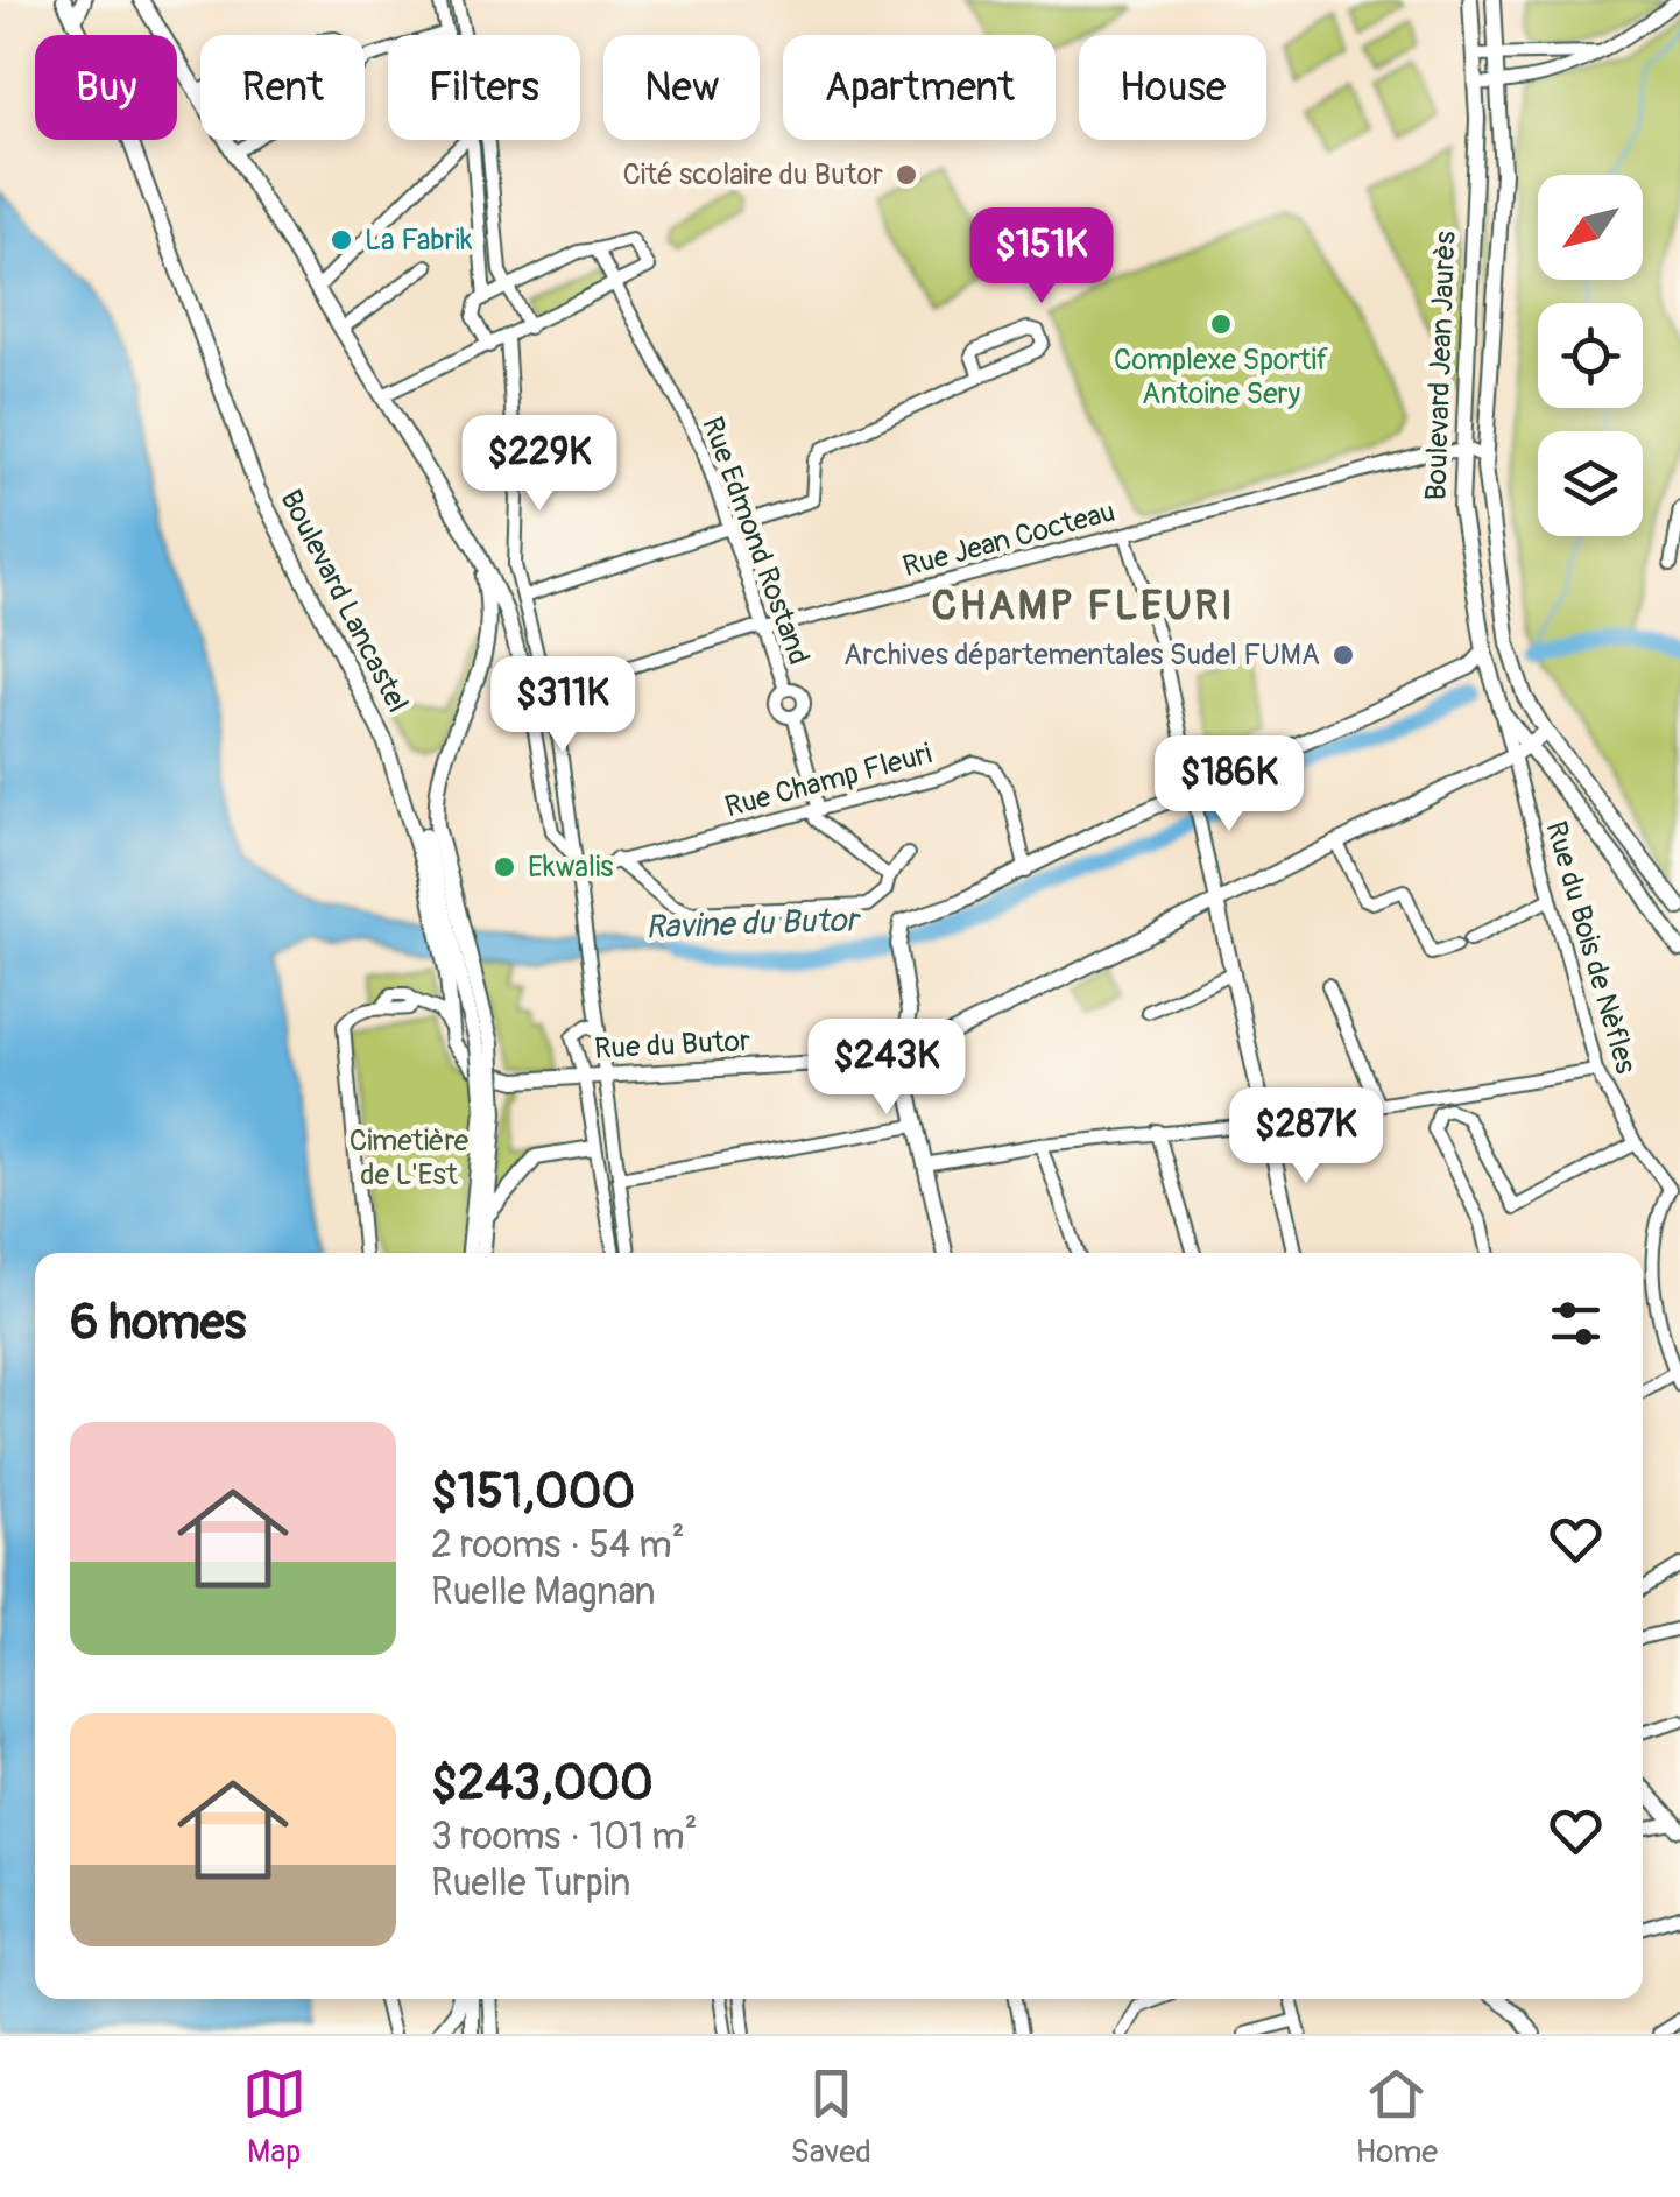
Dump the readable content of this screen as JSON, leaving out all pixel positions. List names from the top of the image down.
{
  "streets": {
    "main road": ["Boulevard Jean Jaurès", "Boulevard Lancastel", "Rue du Butor"],
    "street": [
      "Rue Jean Cocteau",
      "Rue Edmond Rostand",
      "Rue Champ Fleuri",
      "Rue du Bois de Nèfles"
    ]
  },
  "crossings": [
    ["Boulevard Jean Jaurès", "Rue Jean Cocteau"],
    ["Boulevard Jean Jaurès", "Rue du Bois de Nèfles"],
    ["Rue Jean Cocteau", "Rue Edmond Rostand"]
  ],
  "districts": ["CHAMP FLEURI"],
  "water": ["Ravine du Butor"],
  "parks": ["Cimetière de L'Est"],
  "places": [
    "Cité scolaire du Butor",
    "La Fabrik",
    "Complexe Sportif Antoine Sery",
    "Archives départementales Sudel FUMA",
    "Ekwalis"
  ],
  "north": "bottom left",
  "page": {
    "chip": [
      "Buy",
      "Rent",
      "Filters",
      "New",
      "Apartment",
      "House"
    ],
    "price": [
      "$151K",
      "$229K",
      "$311K",
      "$186K",
      "$243K",
      "$287K"
    ],
    "heading": "6 homes",
    "list": [
      {
        "name": "$151,000",
        "note": "2 rooms · 54 m² · Ruelle Magnan"
      },
      {
        "name": "$243,000",
        "note": "3 rooms · 101 m² · Ruelle Turpin"
      }
    ],
    "tabs": ["Map", "Saved", "Home"]
  }
}
